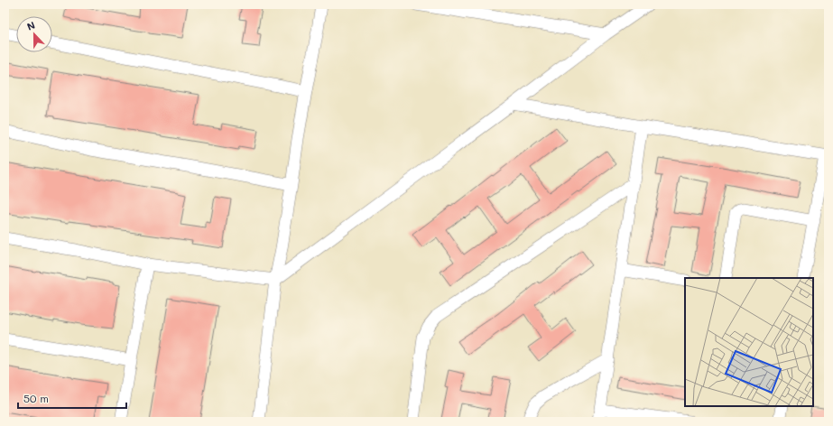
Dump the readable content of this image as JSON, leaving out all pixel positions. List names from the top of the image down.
{
  "scale_bar": "50 m",
  "north": "top"
}
